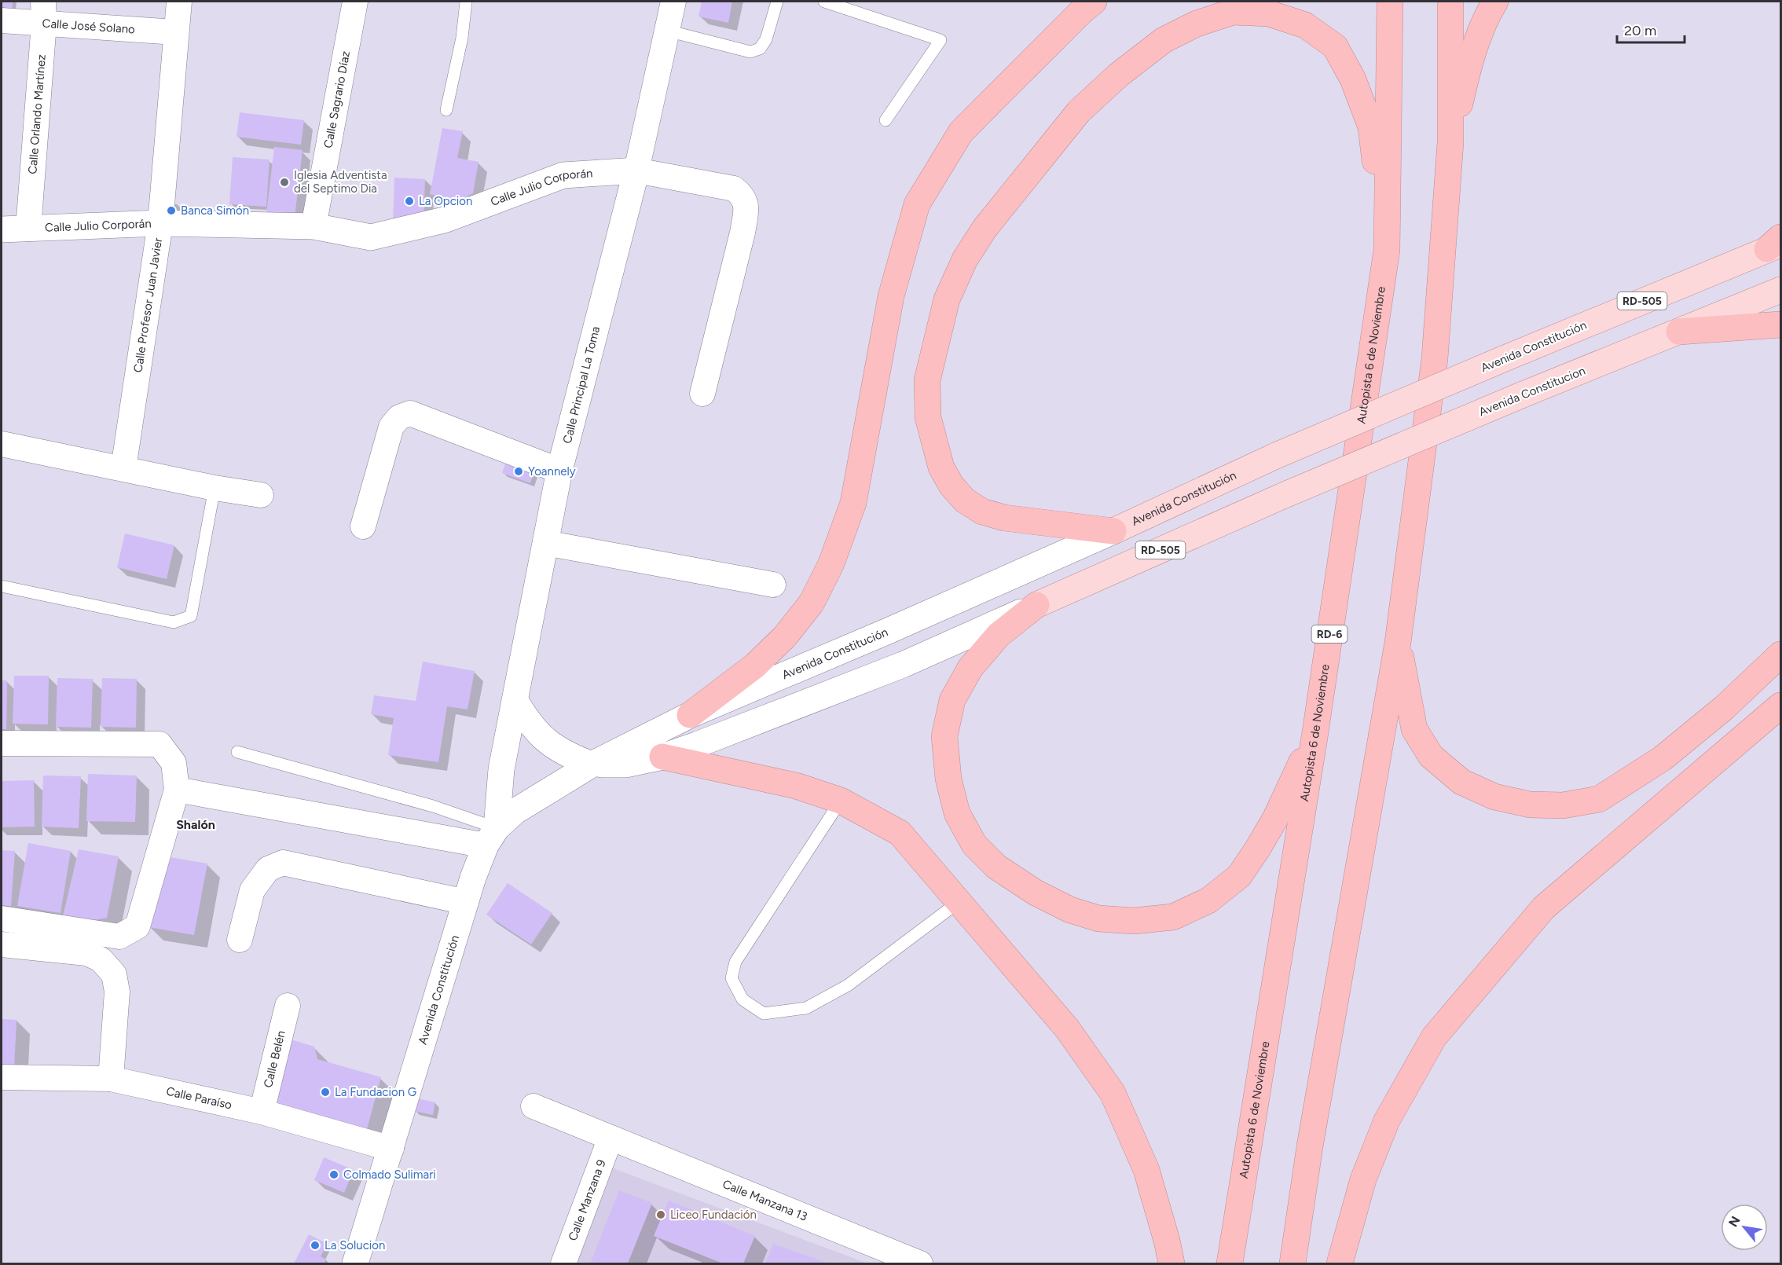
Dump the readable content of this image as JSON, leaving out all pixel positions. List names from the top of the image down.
{
  "streets": {
    "highway": ["Autopista 6 de Noviembre", "RD-6"],
    "main road": [
      "Calle Julio Corporán",
      "RD-505",
      "Avenida Constitución",
      "Calle Principal La Toma",
      "Avenida Constitucion"
    ],
    "street": [
      "Calle José Solano",
      "Calle Sagrario Díaz",
      "Calle Orlando Martínez",
      "Calle Profesor Juan Javier",
      "Calle Belén",
      "Calle Paraíso",
      "Calle Manzana 9",
      "Calle Manzana 13"
    ]
  },
  "crossings": [
    ["Calle José Solano", "Calle Orlando Martínez"],
    ["Calle José Solano", "Calle Profesor Juan Javier"],
    ["Calle Sagrario Díaz", "Calle Julio Corporán"],
    ["Calle Orlando Martínez", "Calle Julio Corporán"],
    ["Calle Julio Corporán", "Calle Profesor Juan Javier"],
    ["Calle Julio Corporán", "Calle Principal La Toma"],
    ["RD-505", "Avenida Constitución"],
    ["RD-505", "Avenida Constitucion"],
    ["Avenida Constitución", "Calle Principal La Toma"],
    ["Avenida Constitución", "Calle Paraíso"],
    ["Calle Belén", "Calle Paraíso"],
    ["Calle Manzana 9", "Calle Manzana 13"]
  ],
  "districts": ["Shalón"],
  "places": [
    "Iglesia Adventista del Septimo Dia",
    "La Opcion",
    "Banca Simón",
    "Yoannely",
    "La Fundacion G",
    "Colmado Sulimari",
    "Liceo Fundación",
    "La Solucion"
  ],
  "scale_bar": "20 m",
  "north": "top left"
}
